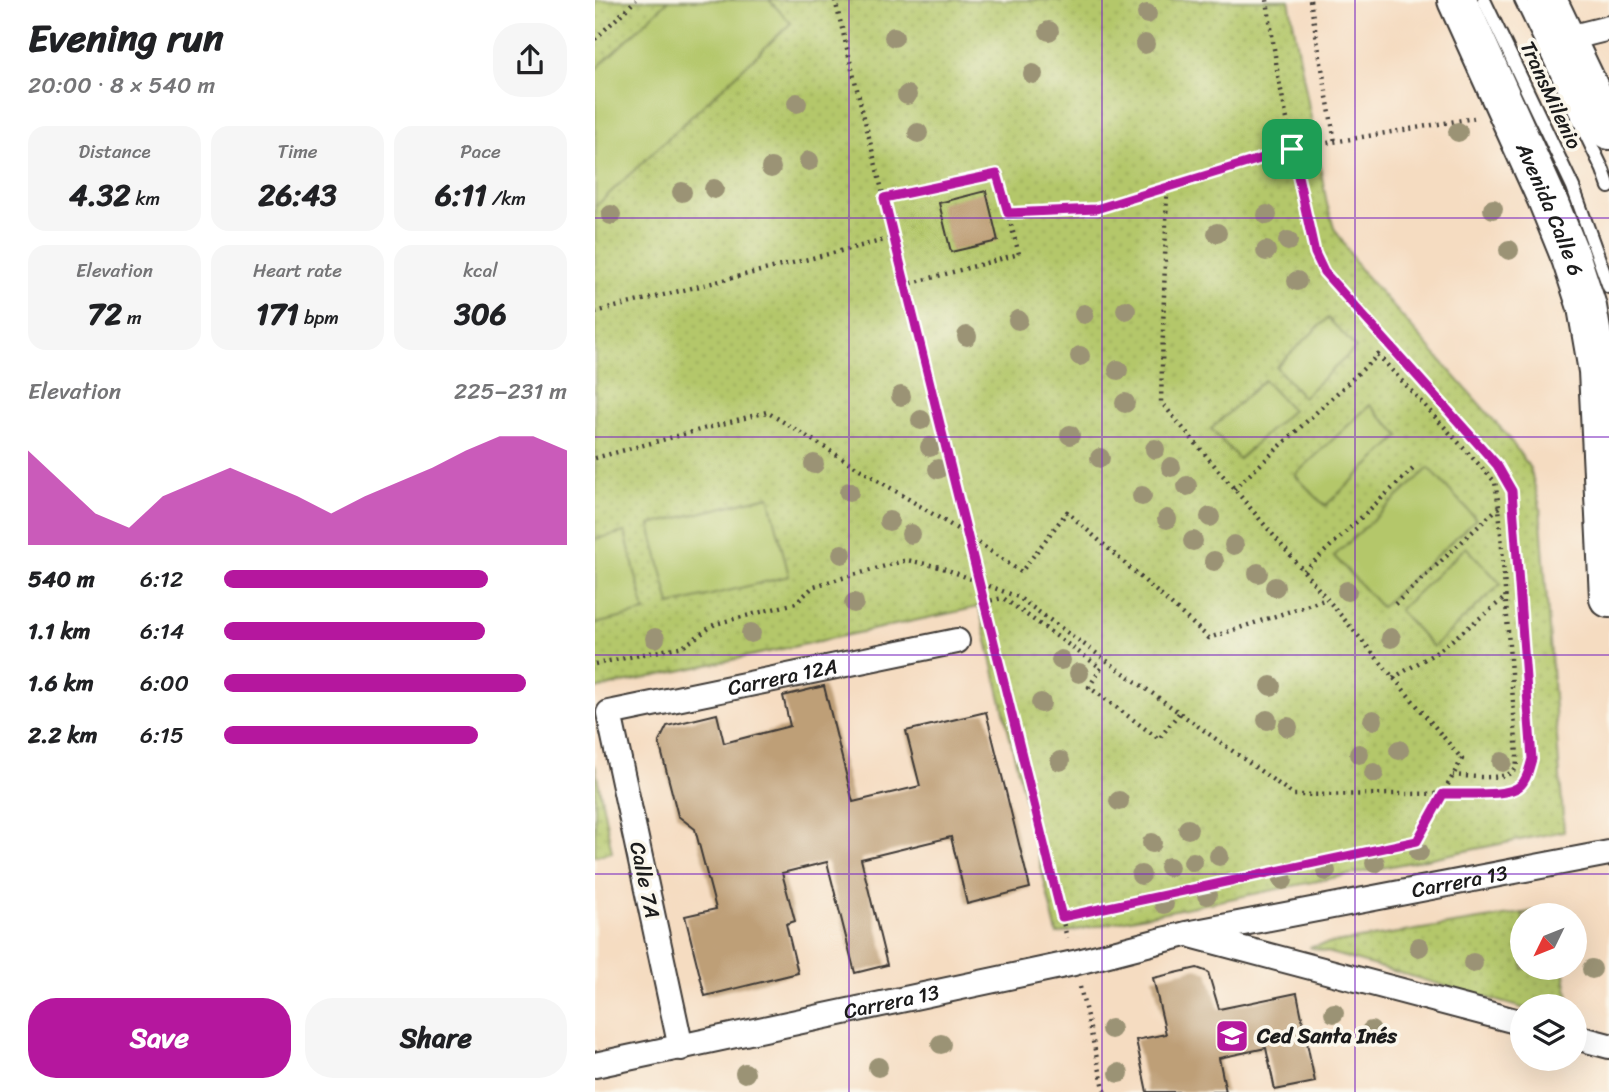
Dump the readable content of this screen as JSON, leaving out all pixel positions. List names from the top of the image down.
{
  "streets": {
    "main road": ["Avenida Calle 6"],
    "street": ["Carrera 12A", "Calle 7A", "Carrera 13"],
    "lane": ["TransMilenio"]
  },
  "crossings": [
    ["TransMilenio", "Avenida Calle 6"],
    ["Carrera 12A", "Calle 7A"],
    ["Calle 7A", "Carrera 13"]
  ],
  "places": {
    "school or university": ["Ced Santa Inés"]
  },
  "north": "bottom left",
  "page": {
    "heading": ["Evening run", "20:00 · 8 × 540 m"],
    "stats": [
      ["Distance", "4.32 km"],
      ["Time", "26:43"],
      ["Pace", "6:11 /km"],
      ["Elevation", "72 m"],
      ["Heart rate", "171 bpm"],
      ["kcal", "306"]
    ],
    "chart": ["Elevation", "225–231 m"],
    "list": [
      {
        "name": "540 m",
        "note": "6:12"
      },
      {
        "name": "1.1 km",
        "note": "6:14"
      },
      {
        "name": "1.6 km",
        "note": "6:00"
      },
      {
        "name": "2.2 km",
        "note": "6:15"
      }
    ],
    "buttons": ["Save", "Share"]
  }
}
